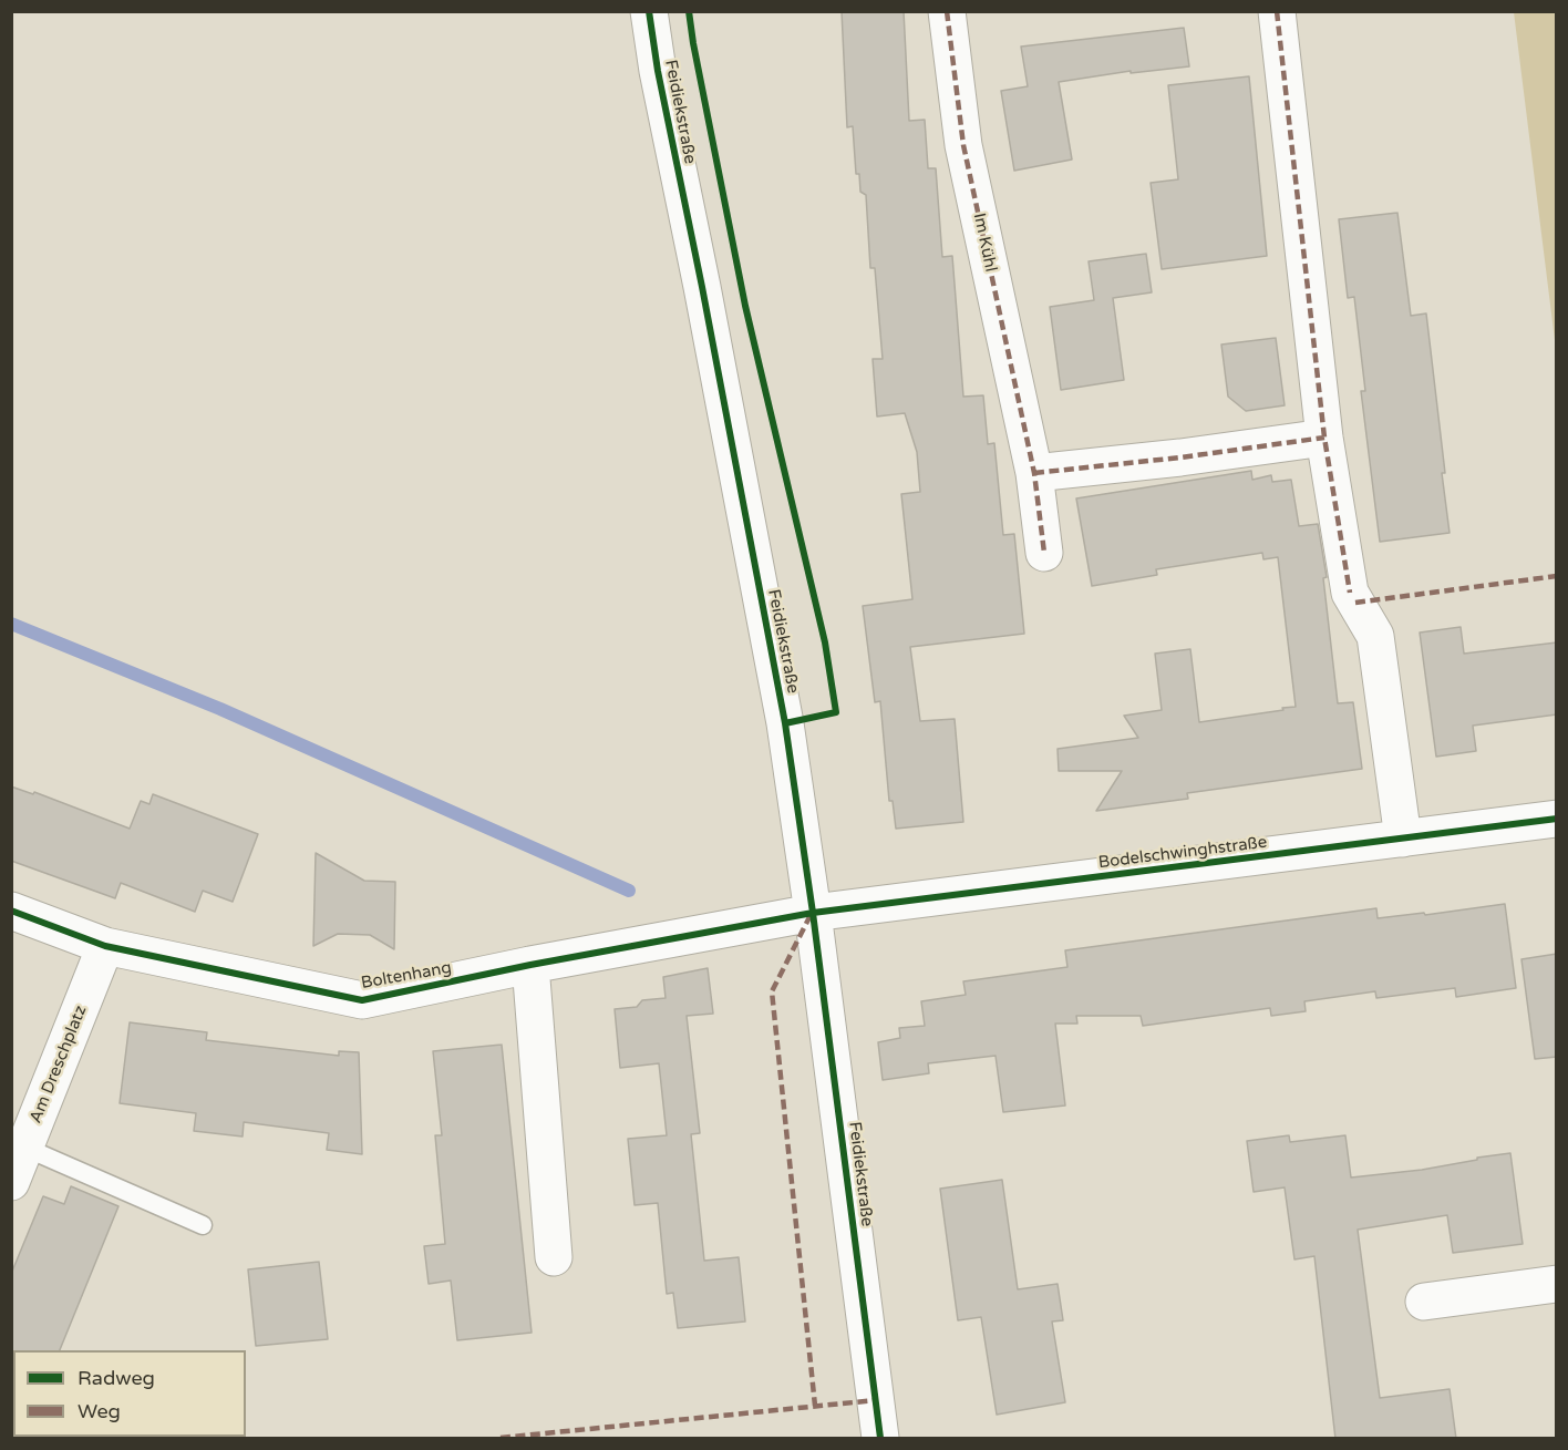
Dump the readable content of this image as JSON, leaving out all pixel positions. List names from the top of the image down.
{
  "streets": {
    "street": [
      "Feidiekstraße",
      "Im Kühl",
      "Bodelschwinghstraße",
      "Boltenhang",
      "Am Dreschplatz"
    ]
  },
  "crossings": [
    ["Feidiekstraße", "Bodelschwinghstraße"],
    ["Feidiekstraße", "Boltenhang"],
    ["Bodelschwinghstraße", "Boltenhang"],
    ["Boltenhang", "Am Dreschplatz"]
  ],
  "legend": ["Radweg", "Weg"]
}
